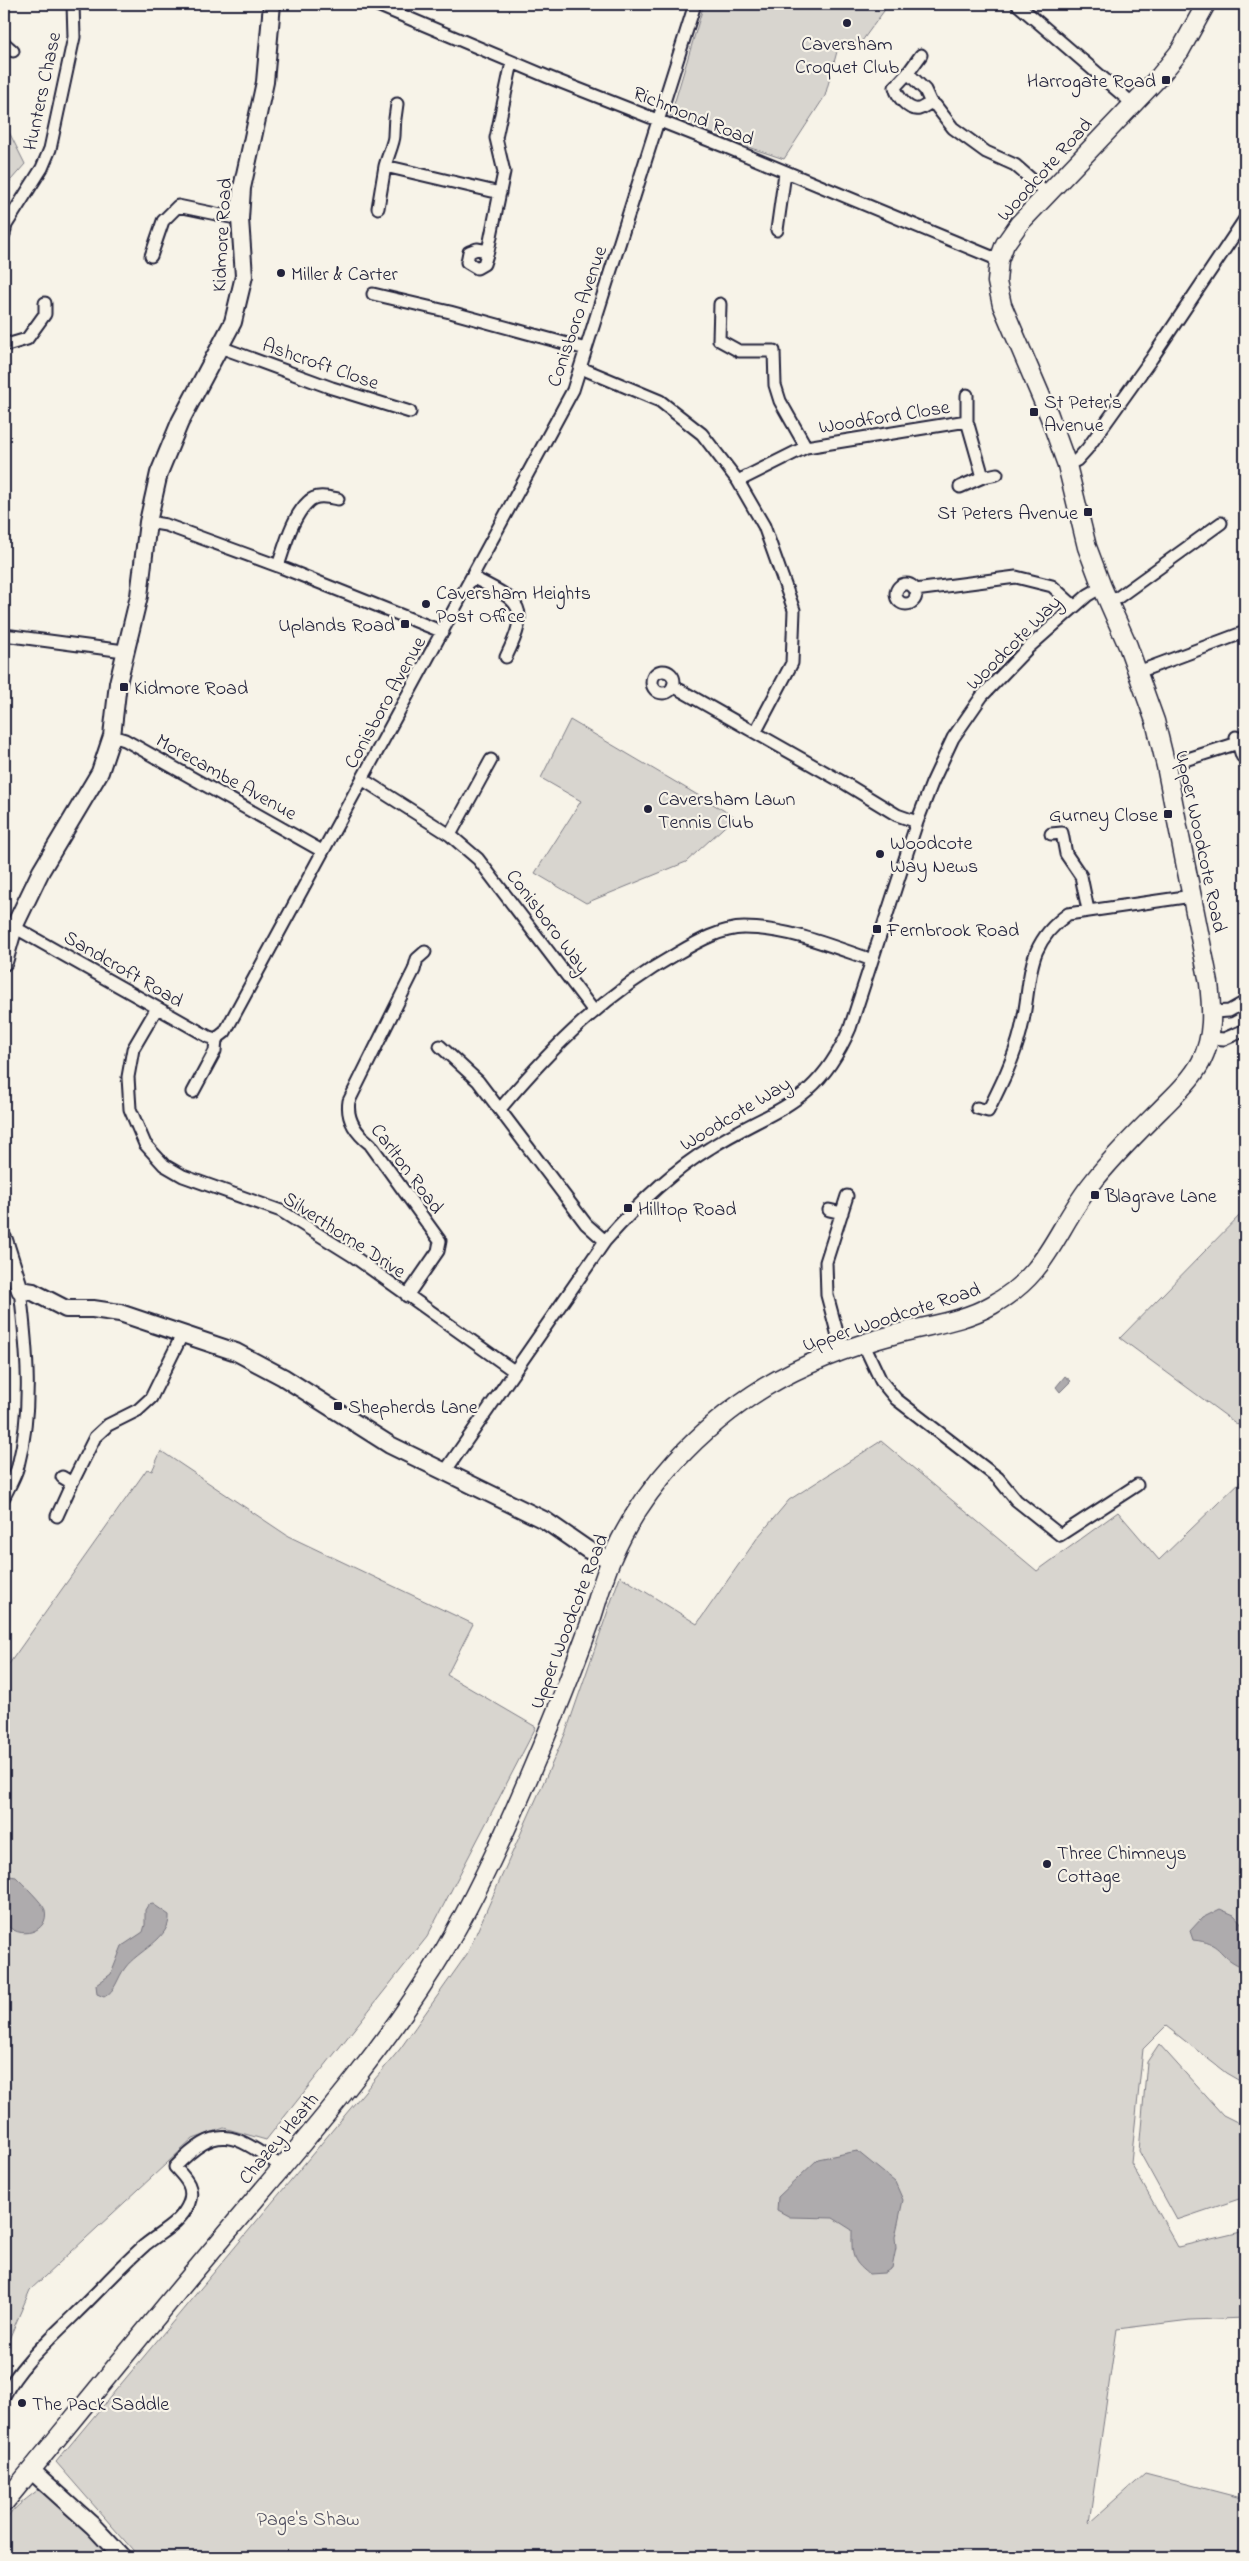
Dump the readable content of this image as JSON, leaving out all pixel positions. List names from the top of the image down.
{
  "streets": {
    "main road": ["Woodcote Road", "Upper Woodcote Road", "Chazey Heath"],
    "street": [
      "Hunters Chase",
      "Richmond Road",
      "Kidmore Road",
      "Conisboro Avenue",
      "Ashcroft Close",
      "Woodford Close",
      "Woodcote Way",
      "Morecambe Avenue",
      "Conisboro Way",
      "Sandcroft Road",
      "Carlton Road",
      "Silverthorne Drive"
    ]
  },
  "crossings": [
    ["Richmond Road", "Woodcote Road"],
    ["Richmond Road", "Conisboro Avenue"],
    ["Woodcote Road", "Woodcote Way"],
    ["Woodcote Road", "Upper Woodcote Road"],
    ["Kidmore Road", "Ashcroft Close"],
    ["Kidmore Road", "Morecambe Avenue"],
    ["Kidmore Road", "Sandcroft Road"],
    ["Conisboro Avenue", "Morecambe Avenue"],
    ["Conisboro Avenue", "Conisboro Way"],
    ["Conisboro Avenue", "Sandcroft Road"],
    ["Woodcote Way", "Upper Woodcote Road"],
    ["Woodcote Way", "Silverthorne Drive"],
    ["Upper Woodcote Road", "Chazey Heath"],
    ["Sandcroft Road", "Silverthorne Drive"],
    ["Carlton Road", "Silverthorne Drive"]
  ],
  "parks": ["Page's Shaw"],
  "places": {
    "other": [
      "Caversham Croquet Club",
      "Miller & Carter",
      "Caversham Heights Post Office",
      "Caversham Lawn Tennis Club",
      "Woodcote Way News",
      "Three Chimneys Cottage",
      "The Pack Saddle"
    ],
    "transit": [
      "Harrogate Road",
      "St Peter's Avenue",
      "St Peters Avenue",
      "Uplands Road",
      "Kidmore Road",
      "Gurney Close",
      "Fernbrook Road",
      "Blagrave Lane",
      "Hilltop Road",
      "Shepherds Lane"
    ]
  }
}
